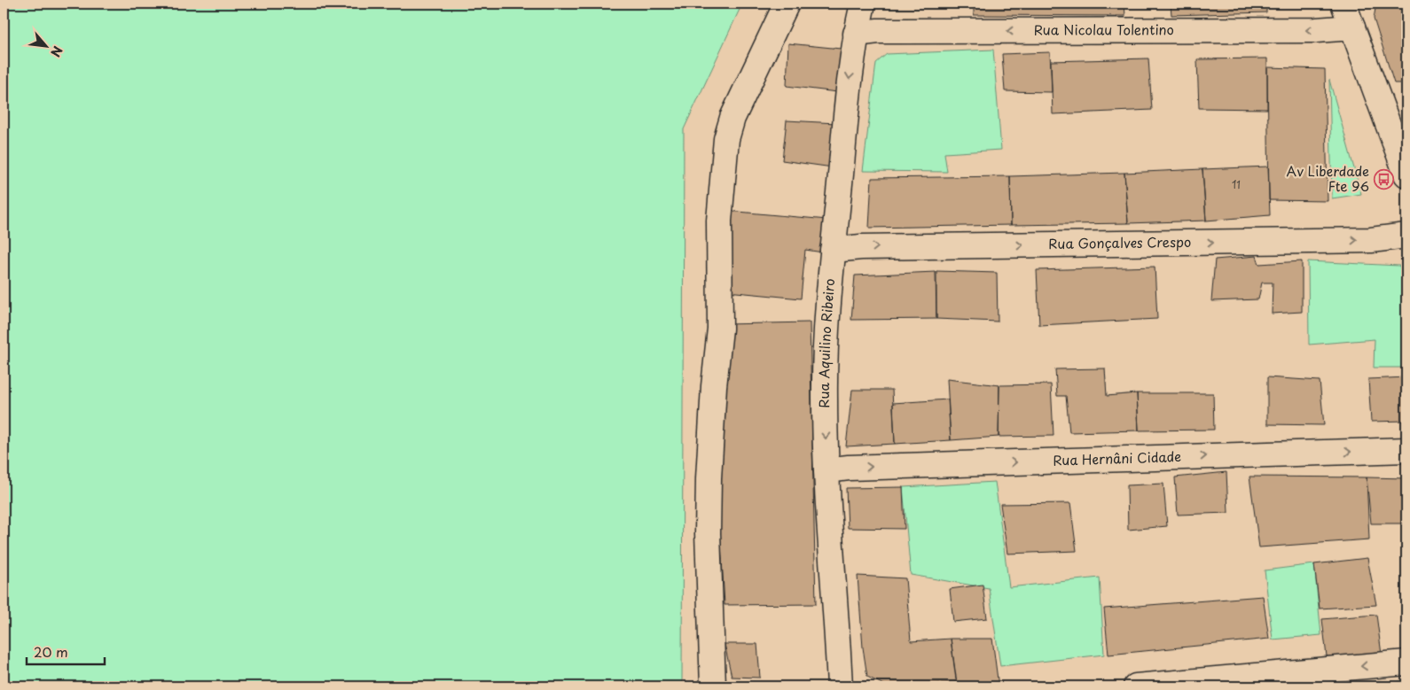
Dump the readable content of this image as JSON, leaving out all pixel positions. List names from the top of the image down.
{
  "streets": {
    "street": [
      "Rua Nicolau Tolentino",
      "Rua Gonçalves Crespo",
      "Rua Aquilino Ribeiro",
      "Rua Hernâni Cidade"
    ]
  },
  "crossings": [
    ["Rua Nicolau Tolentino", "Rua Aquilino Ribeiro"],
    ["Rua Gonçalves Crespo", "Rua Aquilino Ribeiro"],
    ["Rua Aquilino Ribeiro", "Rua Hernâni Cidade"]
  ],
  "one_way": ["Rua Nicolau Tolentino", "Rua Gonçalves Crespo", "Rua Hernâni Cidade"],
  "places": {
    "bus stop": ["Av Liberdade Fte 96"]
  },
  "house_numbers": ["11"],
  "scale_bar": "20 m",
  "north": "bottom right"
}
